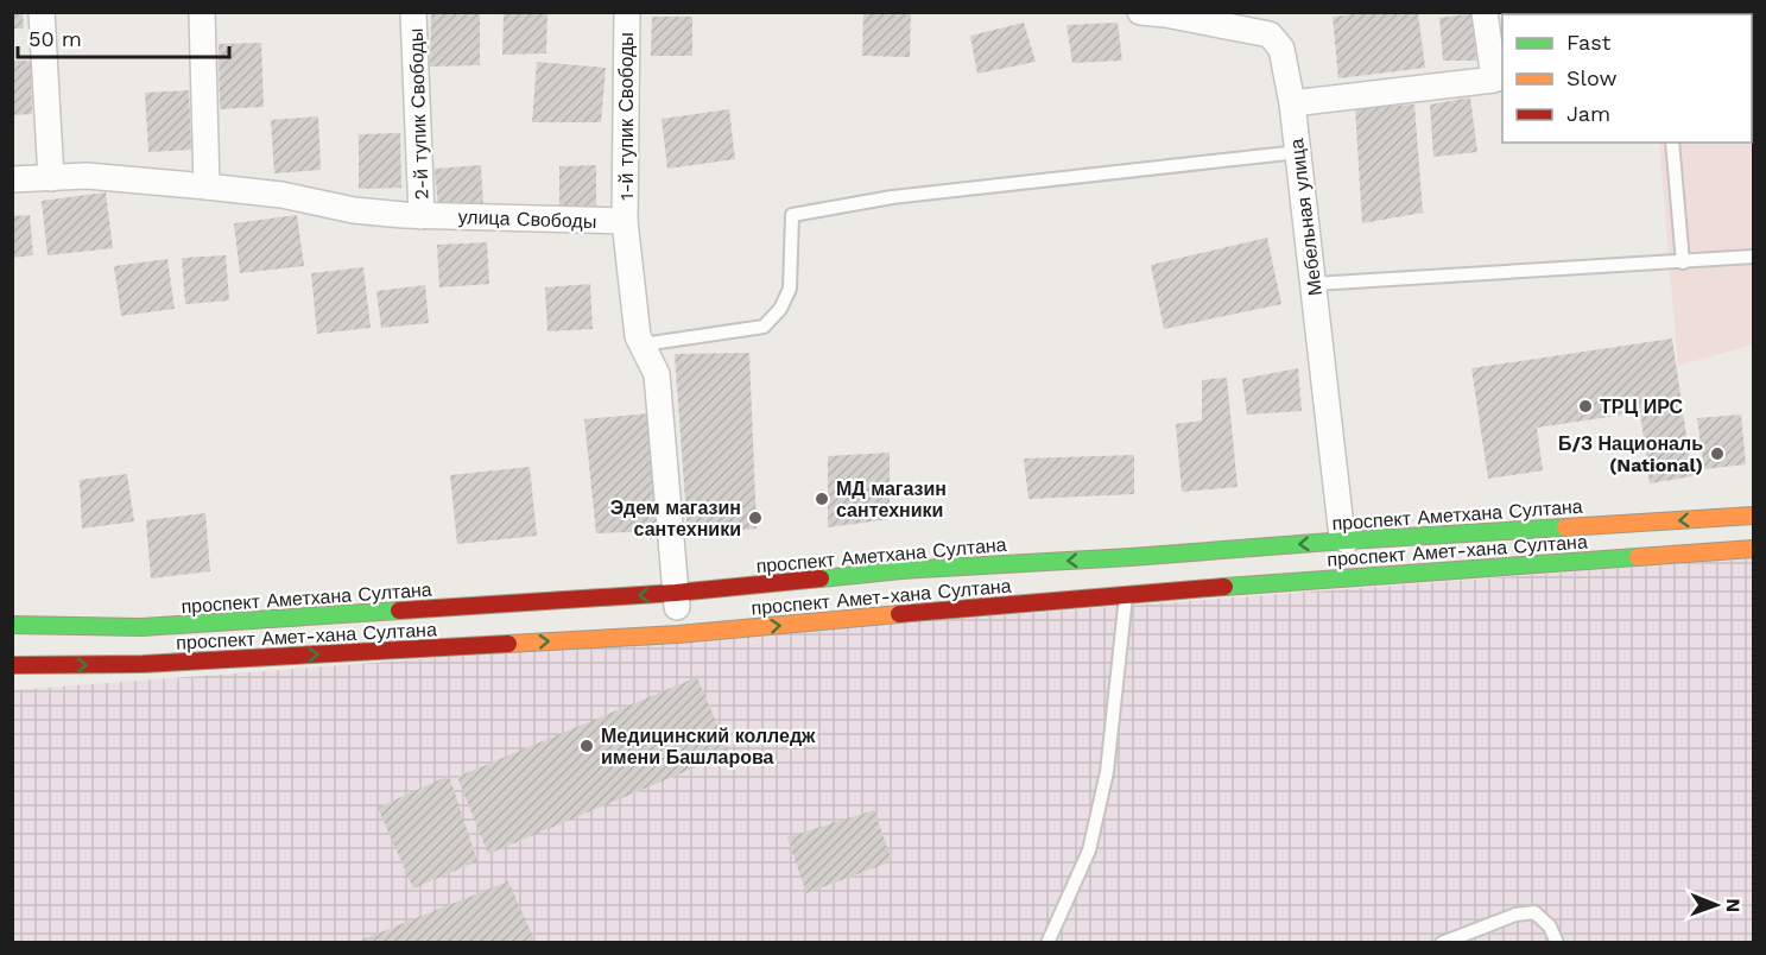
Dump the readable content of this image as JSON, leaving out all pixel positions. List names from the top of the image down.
{
  "streets": {
    "main road": ["проспект Аметхана Султана", "проспект Амет-хана Султана"],
    "street": [
      "2-й тупик Свободы",
      "1-й тупик Свободы",
      "Мебельная улица",
      "улица Свободы"
    ]
  },
  "crossings": [
    ["2-й тупик Свободы", "улица Свободы"],
    ["1-й тупик Свободы", "улица Свободы"],
    ["Мебельная улица", "проспект Аметхана Султана"],
    ["Мебельная улица", "проспект Амет-хана Султана"],
    ["улица Свободы", "проспект Аметхана Султана"],
    ["улица Свободы", "проспект Амет-хана Султана"],
    ["проспект Аметхана Султана", "проспект Амет-хана Султана"]
  ],
  "one_way": ["проспект Аметхана Султана", "проспект Амет-хана Султана"],
  "places": [
    "ТРЦ ИРС",
    "Б/З Националь (National)",
    "МД магазин сантехники",
    "Эдем магазин сантехники",
    "Медицинский колледж имени Башларова"
  ],
  "legend": ["Fast", "Slow", "Jam"],
  "scale_bar": "50 m",
  "north": "right"
}
